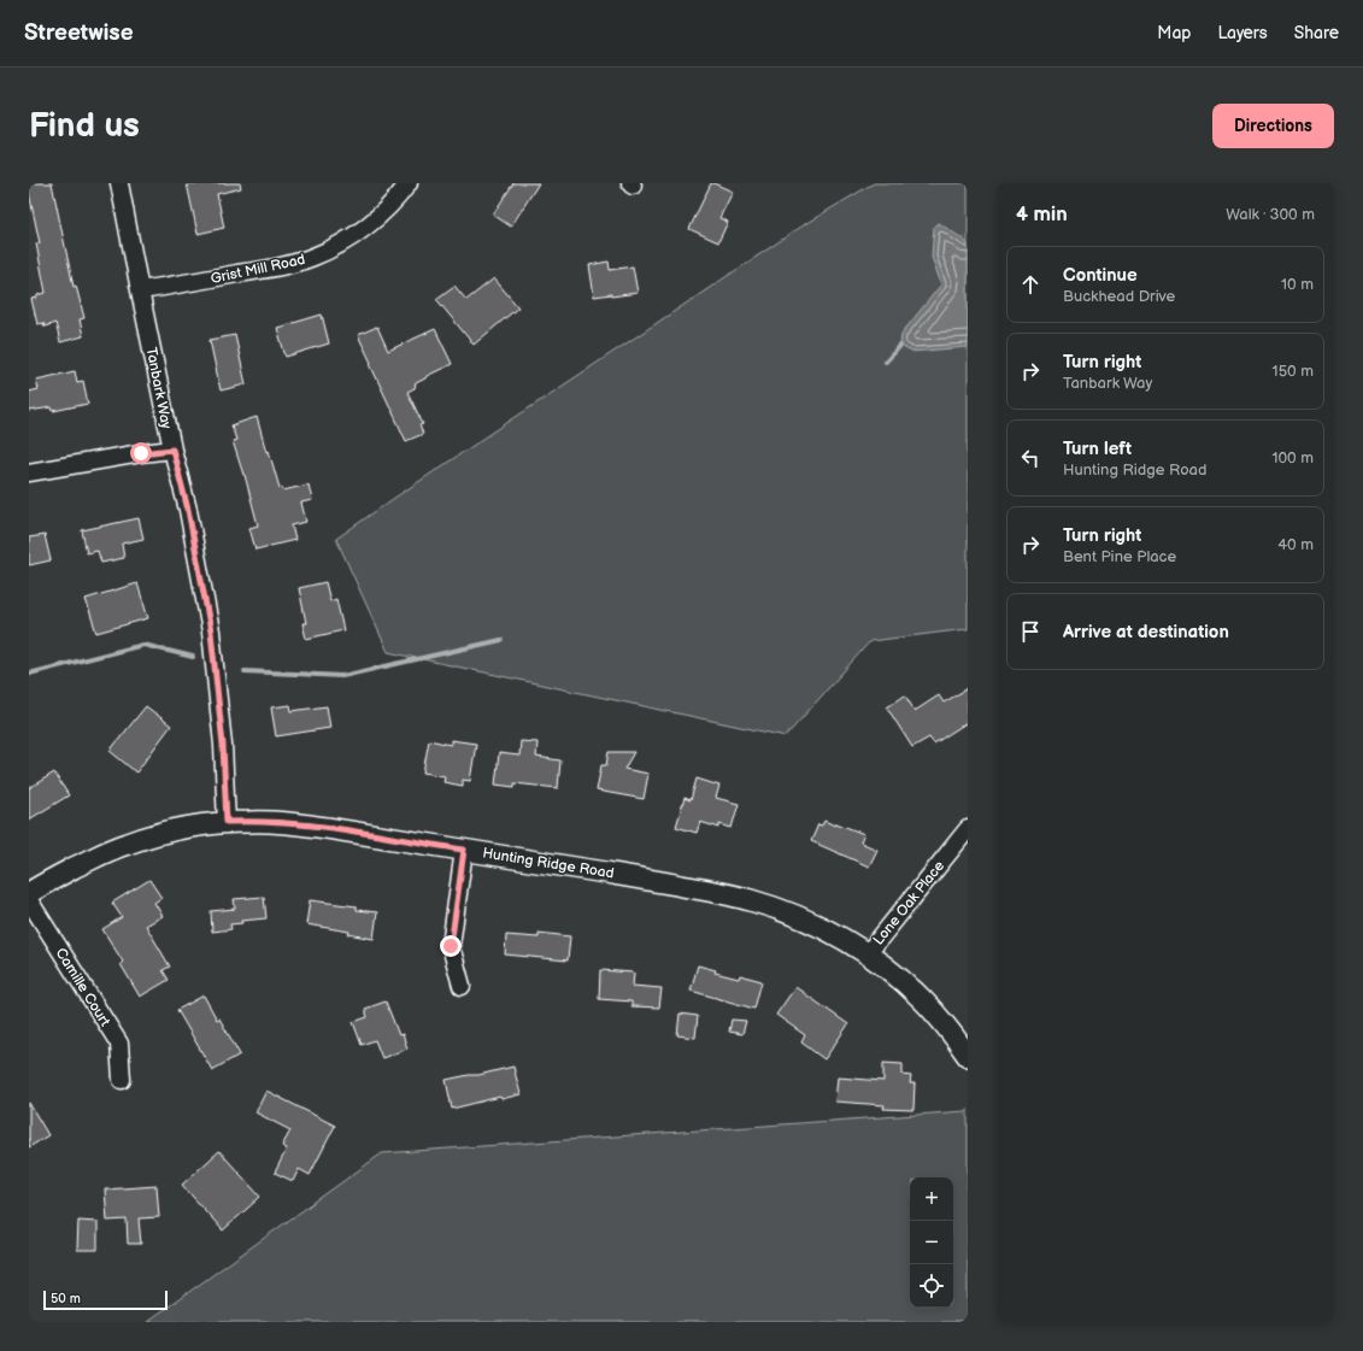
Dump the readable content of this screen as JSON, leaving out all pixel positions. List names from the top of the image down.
{
  "streets": {
    "street": [
      "Grist Mill Road",
      "Tanbark Way",
      "Hunting Ridge Road",
      "Lone Oak Place",
      "Camille Court"
    ]
  },
  "crossings": [
    ["Grist Mill Road", "Tanbark Way"],
    ["Tanbark Way", "Hunting Ridge Road"],
    ["Hunting Ridge Road", "Lone Oak Place"]
  ],
  "scale_bar": "50 m",
  "page": {
    "header": "Streetwise",
    "nav": ["Map", "Layers", "Share"],
    "buttons": "Directions",
    "title": "Find us",
    "heading": ["4 min", "Walk · 300 m"],
    "list": [
      ["Continue", "Buckhead Drive", "10 m"],
      ["Turn right", "Tanbark Way", "150 m"],
      ["Turn left", "Hunting Ridge Road", "100 m"],
      ["Turn right", "Bent Pine Place", "40 m"],
      "Arrive at destination"
    ],
    "map_buttons": ["+", "−"],
    "scale": "50 m"
  }
}
